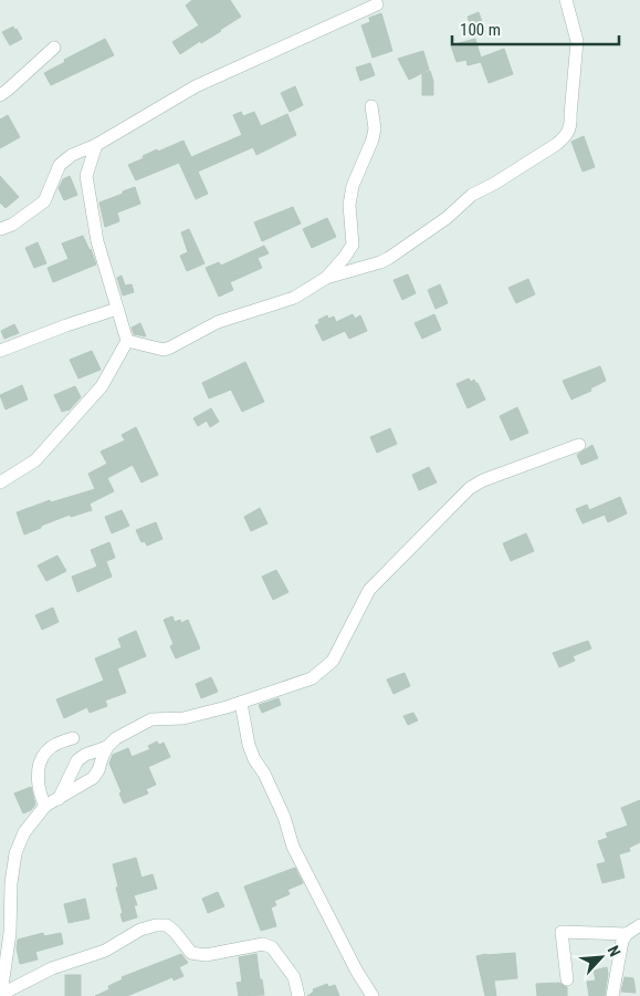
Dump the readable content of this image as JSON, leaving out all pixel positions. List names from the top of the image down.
{
  "scale_bar": "100 m",
  "north": "top right"
}
